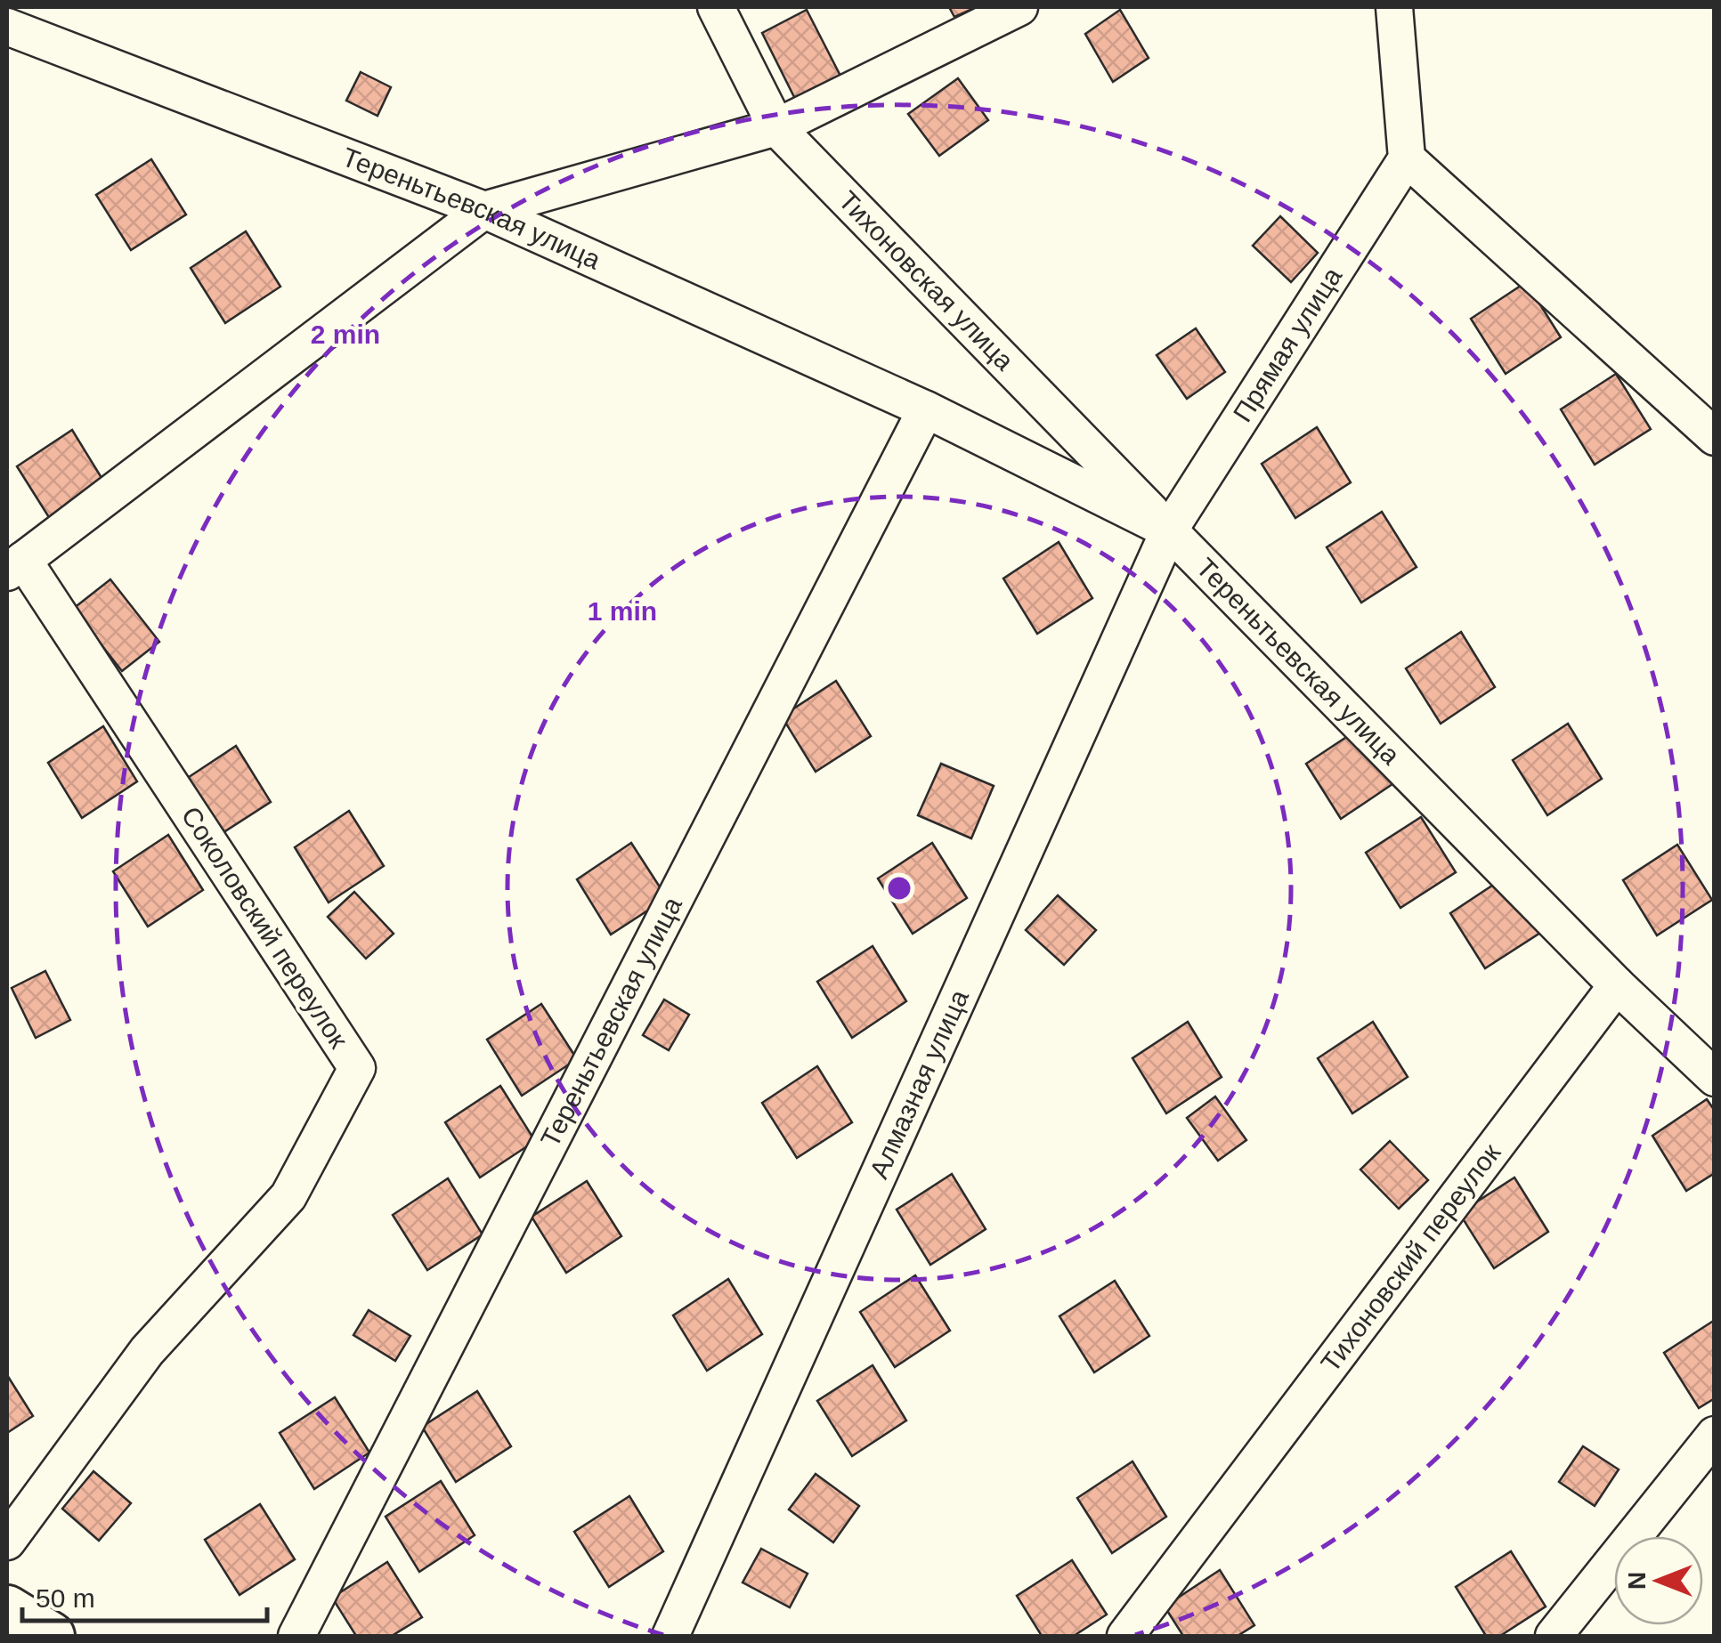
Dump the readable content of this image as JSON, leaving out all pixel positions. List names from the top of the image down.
{
  "streets": {
    "street": [
      "Тереньтьевская улица",
      "Тихоновская улица",
      "Прямая улица",
      "Соколовский переулок",
      "Алмазная улица",
      "Тихоновский переулок"
    ]
  },
  "crossings": [
    ["Тереньтьевская улица", "Тихоновская улица"],
    ["Тереньтьевская улица", "Прямая улица"],
    ["Тереньтьевская улица", "Соколовский переулок"],
    ["Тереньтьевская улица", "Алмазная улица"],
    ["Тереньтьевская улица", "Тихоновский переулок"],
    ["Тихоновская улица", "Прямая улица"],
    ["Тихоновская улица", "Алмазная улица"],
    ["Прямая улица", "Алмазная улица"]
  ],
  "scale_bar": "50 m",
  "north": "left",
  "rings": ["2 min", "1 min"]
}
